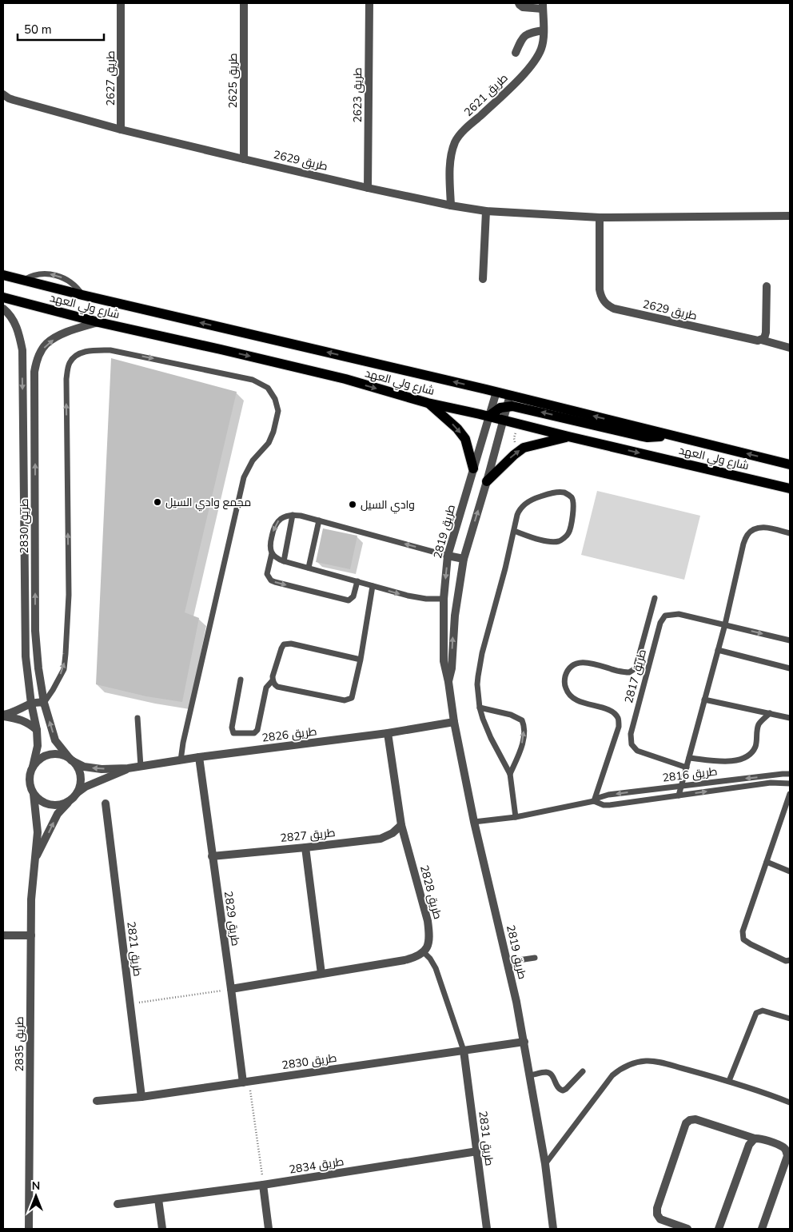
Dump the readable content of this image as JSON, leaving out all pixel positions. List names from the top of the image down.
{
  "streets": {
    "main road": ["شارع ولي العهد"],
    "street": [
      "طريق 2627",
      "طريق 2625",
      "طريق 2623",
      "طريق 2621",
      "طريق 2629",
      "طريق 2830",
      "طريق 2819",
      "طريق 2826",
      "طريق 2827",
      "طريق 2828",
      "طريق 2829",
      "طريق 2821",
      "طريق 2835",
      "طريق 2831",
      "طريق 2834"
    ],
    "lane": ["طريق 2817", "طريق 2816"]
  },
  "crossings": [
    ["طريق 2627", "طريق 2629"],
    ["طريق 2625", "طريق 2629"],
    ["طريق 2623", "طريق 2629"],
    ["طريق 2621", "طريق 2629"],
    ["شارع ولي العهد", "طريق 2830"],
    ["شارع ولي العهد", "طريق 2819"],
    ["طريق 2830", "طريق 2819"],
    ["طريق 2830", "طريق 2826"],
    ["طريق 2830", "طريق 2829"],
    ["طريق 2830", "طريق 2821"],
    ["طريق 2830", "طريق 2835"],
    ["طريق 2830", "طريق 2831"],
    ["طريق 2819", "طريق 2826"],
    ["طريق 2819", "طريق 2816"],
    ["طريق 2826", "طريق 2828"],
    ["طريق 2826", "طريق 2829"],
    ["طريق 2826", "طريق 2835"],
    ["طريق 2827", "طريق 2828"],
    ["طريق 2827", "طريق 2829"],
    ["طريق 2831", "طريق 2834"]
  ],
  "places": ["مجمع وادي السيل", "وادي السيل"],
  "scale_bar": "50 m",
  "north": "top"
}
